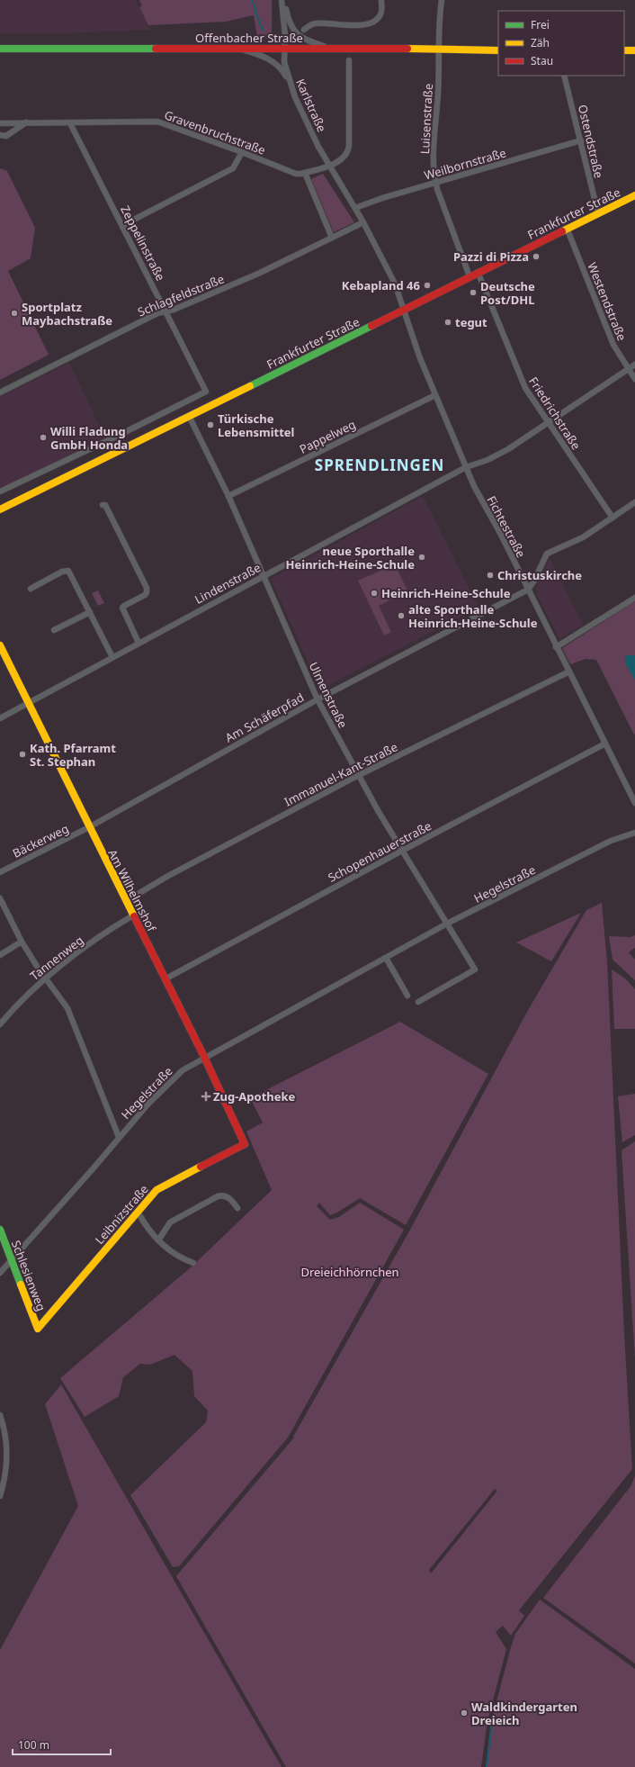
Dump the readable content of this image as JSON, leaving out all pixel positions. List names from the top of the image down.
{
  "streets": {
    "street": [
      "Offenbacher Straße",
      "Karlstraße",
      "Luisenstraße",
      "Gravenbruchstraße",
      "Ostendstraße",
      "Weilbornstraße",
      "Frankfurter Straße",
      "Zeppelinstraße",
      "Schlagfeldstraße",
      "Westendstraße",
      "Friedrichstraße",
      "Pappelweg",
      "Fichtestraße",
      "Lindenstraße",
      "Ulmenstraße",
      "Am Schäferpfad",
      "Immanuel-Kant-Straße",
      "Bäckerweg",
      "Schopenhauerstraße",
      "Hegelstraße",
      "Am Wilhelmshof",
      "Tannenweg",
      "Leibnizstraße",
      "Schlesienweg"
    ]
  },
  "crossings": [
    ["Offenbacher Straße", "Karlstraße"],
    ["Offenbacher Straße", "Luisenstraße"],
    ["Karlstraße", "Gravenbruchstraße"],
    ["Karlstraße", "Weilbornstraße"],
    ["Luisenstraße", "Weilbornstraße"],
    ["Luisenstraße", "Frankfurter Straße"],
    ["Gravenbruchstraße", "Zeppelinstraße"],
    ["Ostendstraße", "Weilbornstraße"],
    ["Ostendstraße", "Frankfurter Straße"],
    ["Frankfurter Straße", "Westendstraße"],
    ["Frankfurter Straße", "Friedrichstraße"],
    ["Frankfurter Straße", "Fichtestraße"],
    ["Frankfurter Straße", "Ulmenstraße"],
    ["Zeppelinstraße", "Schlagfeldstraße"],
    ["Westendstraße", "Lindenstraße"],
    ["Friedrichstraße", "Lindenstraße"],
    ["Pappelweg", "Fichtestraße"],
    ["Pappelweg", "Ulmenstraße"],
    ["Fichtestraße", "Lindenstraße"],
    ["Fichtestraße", "Am Schäferpfad"],
    ["Fichtestraße", "Immanuel-Kant-Straße"],
    ["Fichtestraße", "Schopenhauerstraße"],
    ["Lindenstraße", "Ulmenstraße"],
    ["Lindenstraße", "Am Wilhelmshof"],
    ["Ulmenstraße", "Am Schäferpfad"],
    ["Ulmenstraße", "Immanuel-Kant-Straße"],
    ["Ulmenstraße", "Schopenhauerstraße"],
    ["Ulmenstraße", "Hegelstraße"],
    ["Am Schäferpfad", "Bäckerweg"],
    ["Am Schäferpfad", "Am Wilhelmshof"],
    ["Immanuel-Kant-Straße", "Am Wilhelmshof"],
    ["Bäckerweg", "Am Wilhelmshof"],
    ["Schopenhauerstraße", "Am Wilhelmshof"],
    ["Hegelstraße", "Am Wilhelmshof"],
    ["Hegelstraße", "Schlesienweg"],
    ["Am Wilhelmshof", "Tannenweg"],
    ["Am Wilhelmshof", "Leibnizstraße"],
    ["Leibnizstraße", "Schlesienweg"]
  ],
  "districts": ["SPRENDLINGEN"],
  "parks": ["Dreieichhörnchen"],
  "places": {
    "other": [
      "Pazzi di Pizza",
      "Kebapland 46",
      "Deutsche Post/DHL",
      "Sportplatz Maybachstraße",
      "tegut",
      "Türkische Lebensmittel",
      "Willi Fladung GmbH Honda",
      "neue Sporthalle Heinrich-Heine-Schule",
      "Christuskirche",
      "Heinrich-Heine-Schule",
      "alte Sporthalle Heinrich-Heine-Schule",
      "Kath. Pfarramt St. Stephan",
      "Waldkindergarten Dreieich"
    ],
    "health": ["Zug-Apotheke"]
  },
  "legend": ["Frei", "Zäh", "Stau"],
  "scale_bar": "100 m"
}
